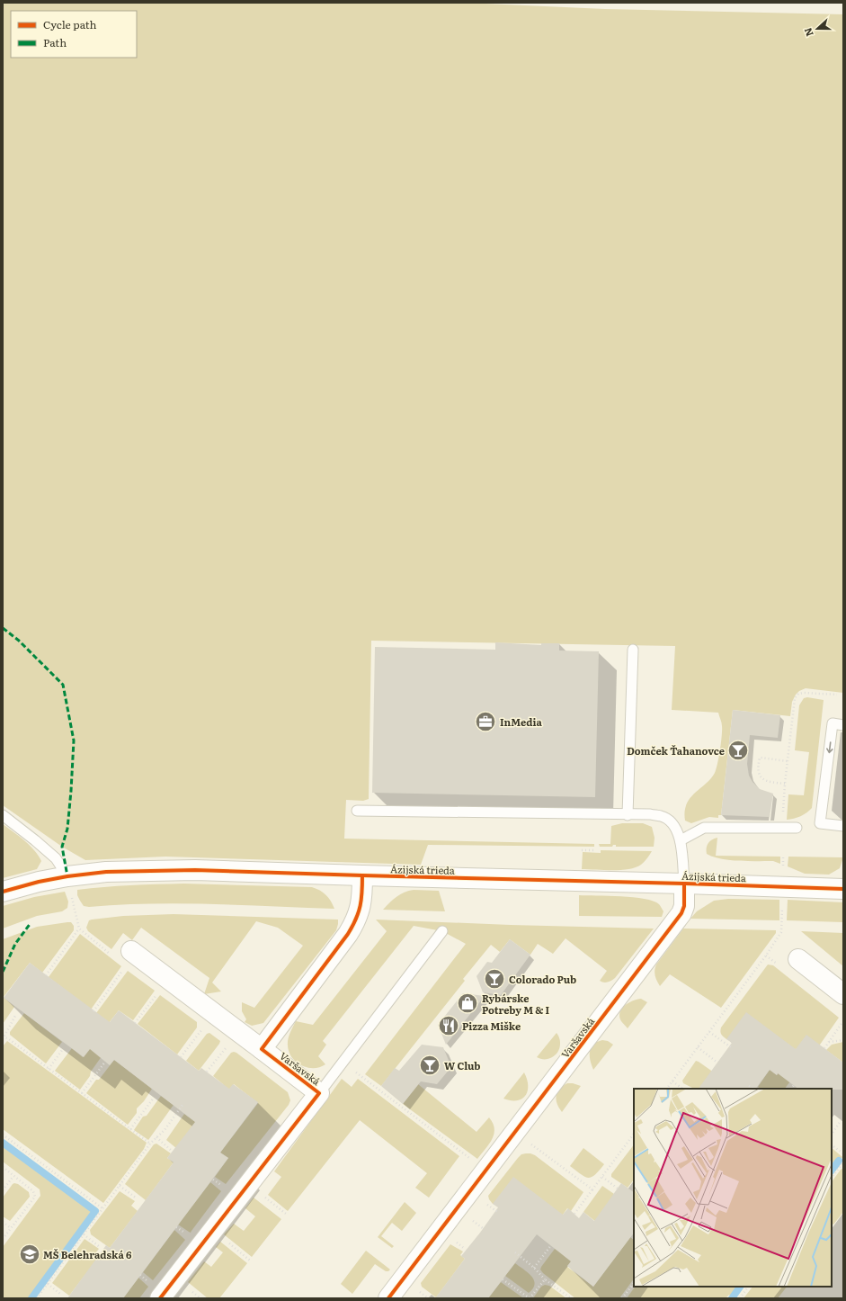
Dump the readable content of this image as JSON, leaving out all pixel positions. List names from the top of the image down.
{
  "streets": {
    "street": ["Ázijská trieda", "Varšavská"]
  },
  "crossings": [
    ["Ázijská trieda", "Varšavská"]
  ],
  "places": {
    "office": ["InMedia"],
    "bar": ["Domček Ťahanovce", "Colorado Pub", "W Club"],
    "shop": ["Rybárske Potreby M & I"],
    "restaurant": ["Pizza Miške"],
    "school or university": ["MŠ Belehradská 6"]
  },
  "legend": ["Cycle path", "Path"],
  "north": "left"
}
